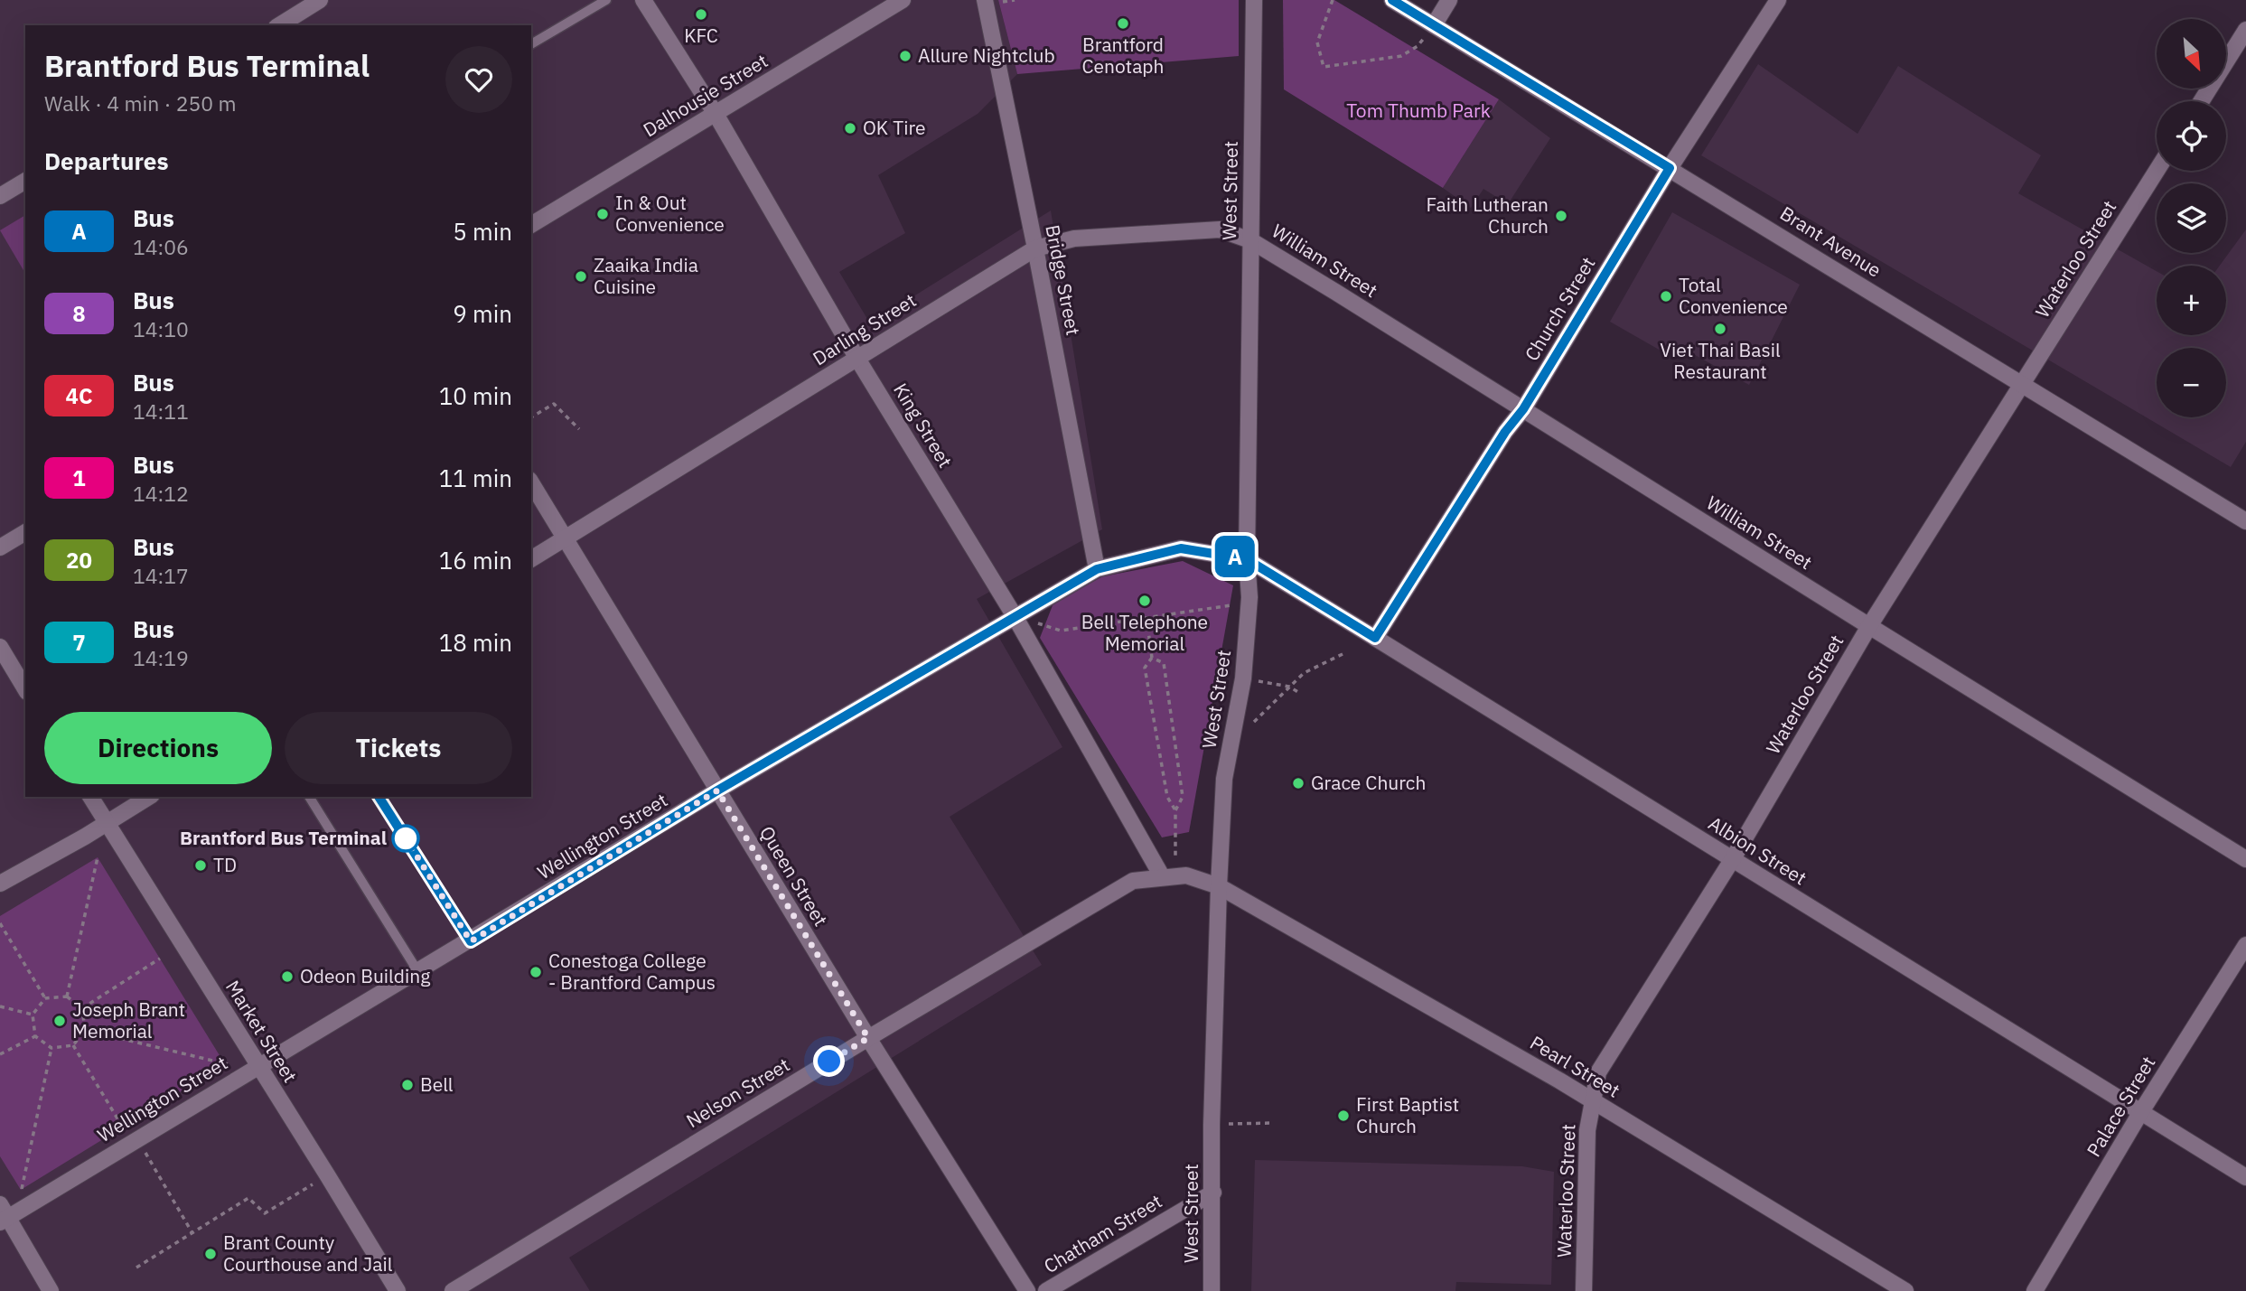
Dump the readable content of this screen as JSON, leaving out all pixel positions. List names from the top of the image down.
{
  "streets": {
    "street": [
      "Dalhousie Street",
      "West Street",
      "Brant Avenue",
      "Waterloo Street",
      "William Street",
      "Bridge Street",
      "Church Street",
      "Darling Street",
      "King Street",
      "Wellington Street",
      "Albion Street",
      "Queen Street",
      "Market Street",
      "Pearl Street",
      "Nelson Street",
      "Palace Street",
      "Chatham Street"
    ]
  },
  "crossings": [
    ["Dalhousie Street", "King Street"],
    ["West Street", "William Street"],
    ["West Street", "Darling Street"],
    ["West Street", "Wellington Street"],
    ["West Street", "Albion Street"],
    ["West Street", "Pearl Street"],
    ["West Street", "Nelson Street"],
    ["West Street", "Chatham Street"],
    ["Brant Avenue", "Waterloo Street"],
    ["Brant Avenue", "Church Street"],
    ["Waterloo Street", "William Street"],
    ["Waterloo Street", "Albion Street"],
    ["Waterloo Street", "Pearl Street"],
    ["William Street", "Church Street"],
    ["William Street", "Darling Street"],
    ["Bridge Street", "Darling Street"],
    ["Bridge Street", "Wellington Street"],
    ["Church Street", "Albion Street"],
    ["Darling Street", "King Street"],
    ["Darling Street", "Queen Street"],
    ["King Street", "Wellington Street"],
    ["King Street", "Nelson Street"],
    ["Wellington Street", "Albion Street"],
    ["Wellington Street", "Queen Street"],
    ["Wellington Street", "Market Street"],
    ["Albion Street", "Palace Street"],
    ["Queen Street", "Nelson Street"],
    ["Pearl Street", "Nelson Street"]
  ],
  "parks": ["Tom Thumb Park"],
  "places": [
    "KFC",
    "Brantford Cenotaph",
    "Allure Nightclub",
    "OK Tire",
    "In & Out Convenience",
    "Faith Lutheran Church",
    "Zaaika India Cuisine",
    "Total Convenience",
    "Viet Thai Basil Restaurant",
    "Bell Telephone Memorial",
    "Grace Church",
    "Brantford Bus Terminal",
    "TD",
    "Conestoga College - Brantford Campus",
    "Odeon Building",
    "Joseph Brant Memorial",
    "Bell",
    "First Baptist Church",
    "Brant County Courthouse and Jail"
  ],
  "lines": ["bus line A"],
  "north": "bottom right",
  "page": {
    "on_map": "A",
    "map_buttons": ["+", "−"],
    "heading": [
      ["Brantford Bus Terminal", "Walk · 4 min · 250 m"],
      "Departures"
    ],
    "list": [
      {
        "mark": "A",
        "name": "Bus",
        "note": "14:06",
        "value": "5 min"
      },
      {
        "mark": "8",
        "name": "Bus",
        "note": "14:10",
        "value": "9 min"
      },
      {
        "mark": "4C",
        "name": "Bus",
        "note": "14:11",
        "value": "10 min"
      },
      {
        "mark": "1",
        "name": "Bus",
        "note": "14:12",
        "value": "11 min"
      },
      {
        "mark": "20",
        "name": "Bus",
        "note": "14:17",
        "value": "16 min"
      },
      {
        "mark": "7",
        "name": "Bus",
        "note": "14:19",
        "value": "18 min"
      }
    ],
    "buttons": ["Directions", "Tickets"]
  }
}
